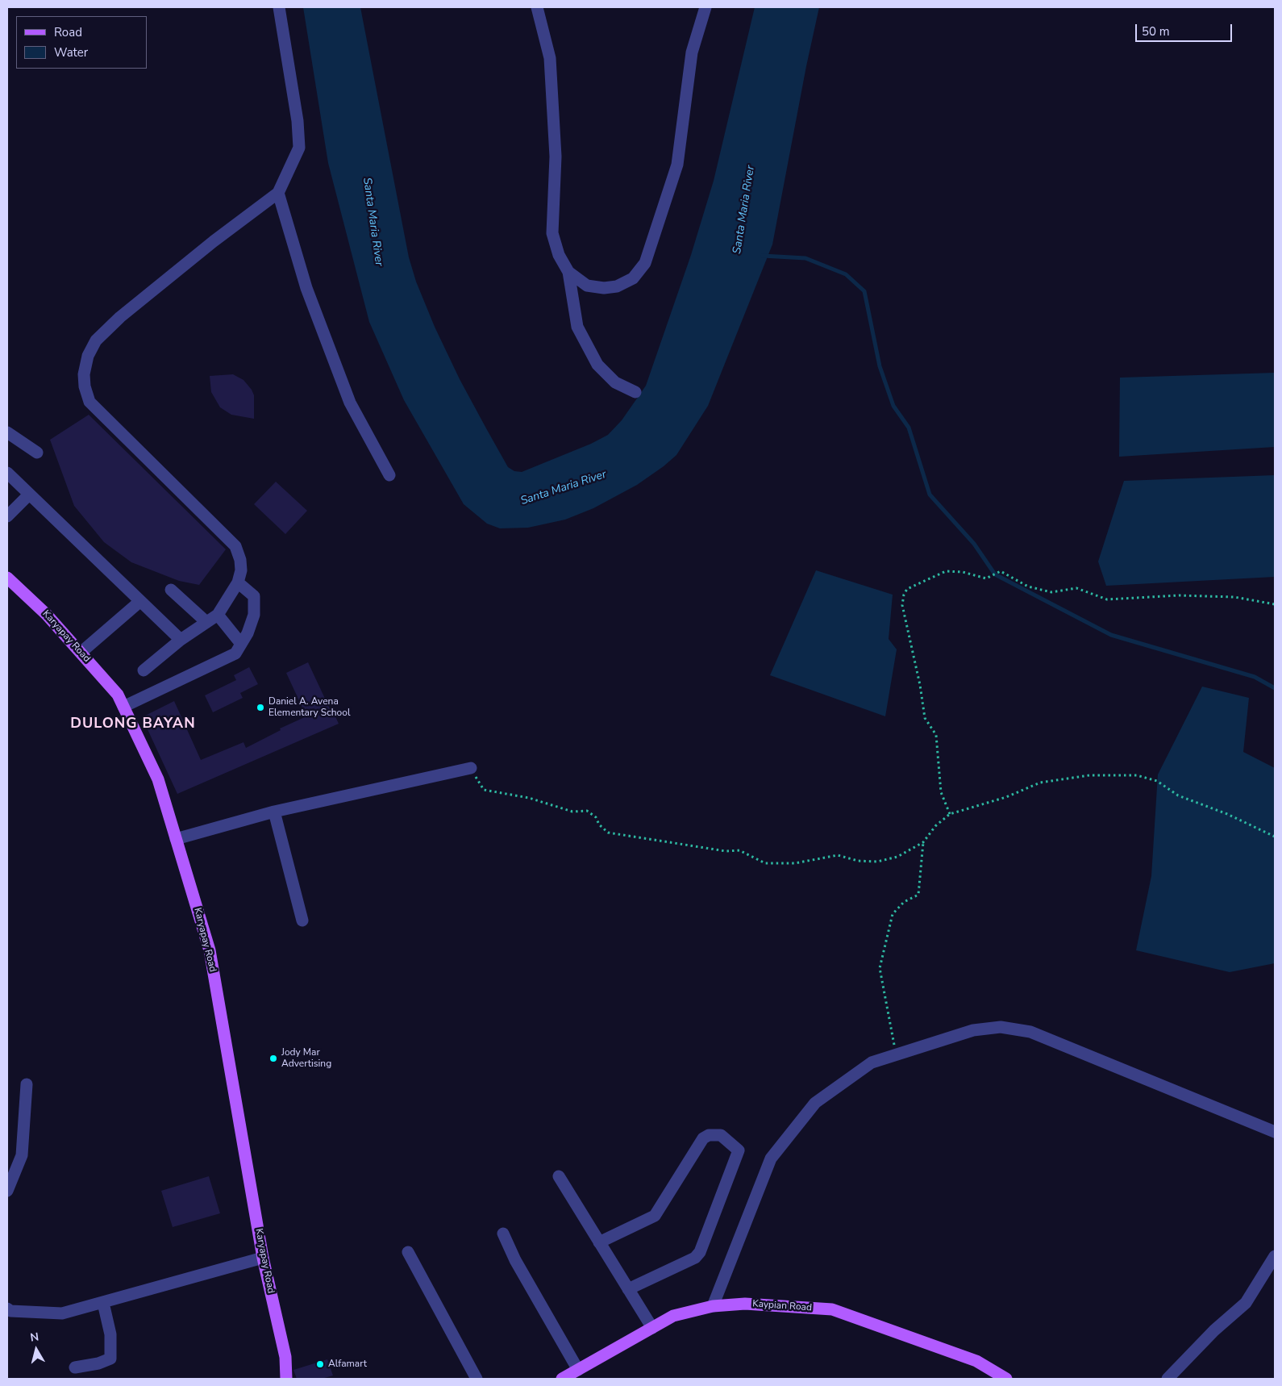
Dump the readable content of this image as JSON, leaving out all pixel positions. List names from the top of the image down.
{
  "streets": {
    "main road": ["Karyapay Road", "Kaypian Road"]
  },
  "districts": ["DULONG BAYAN"],
  "water": ["Santa Maria River"],
  "places": ["Daniel A. Avena Elementary School", "Jody Mar Advertising", "Alfamart"],
  "legend": ["Road", "Water"],
  "scale_bar": "50 m",
  "north": "top"
}
